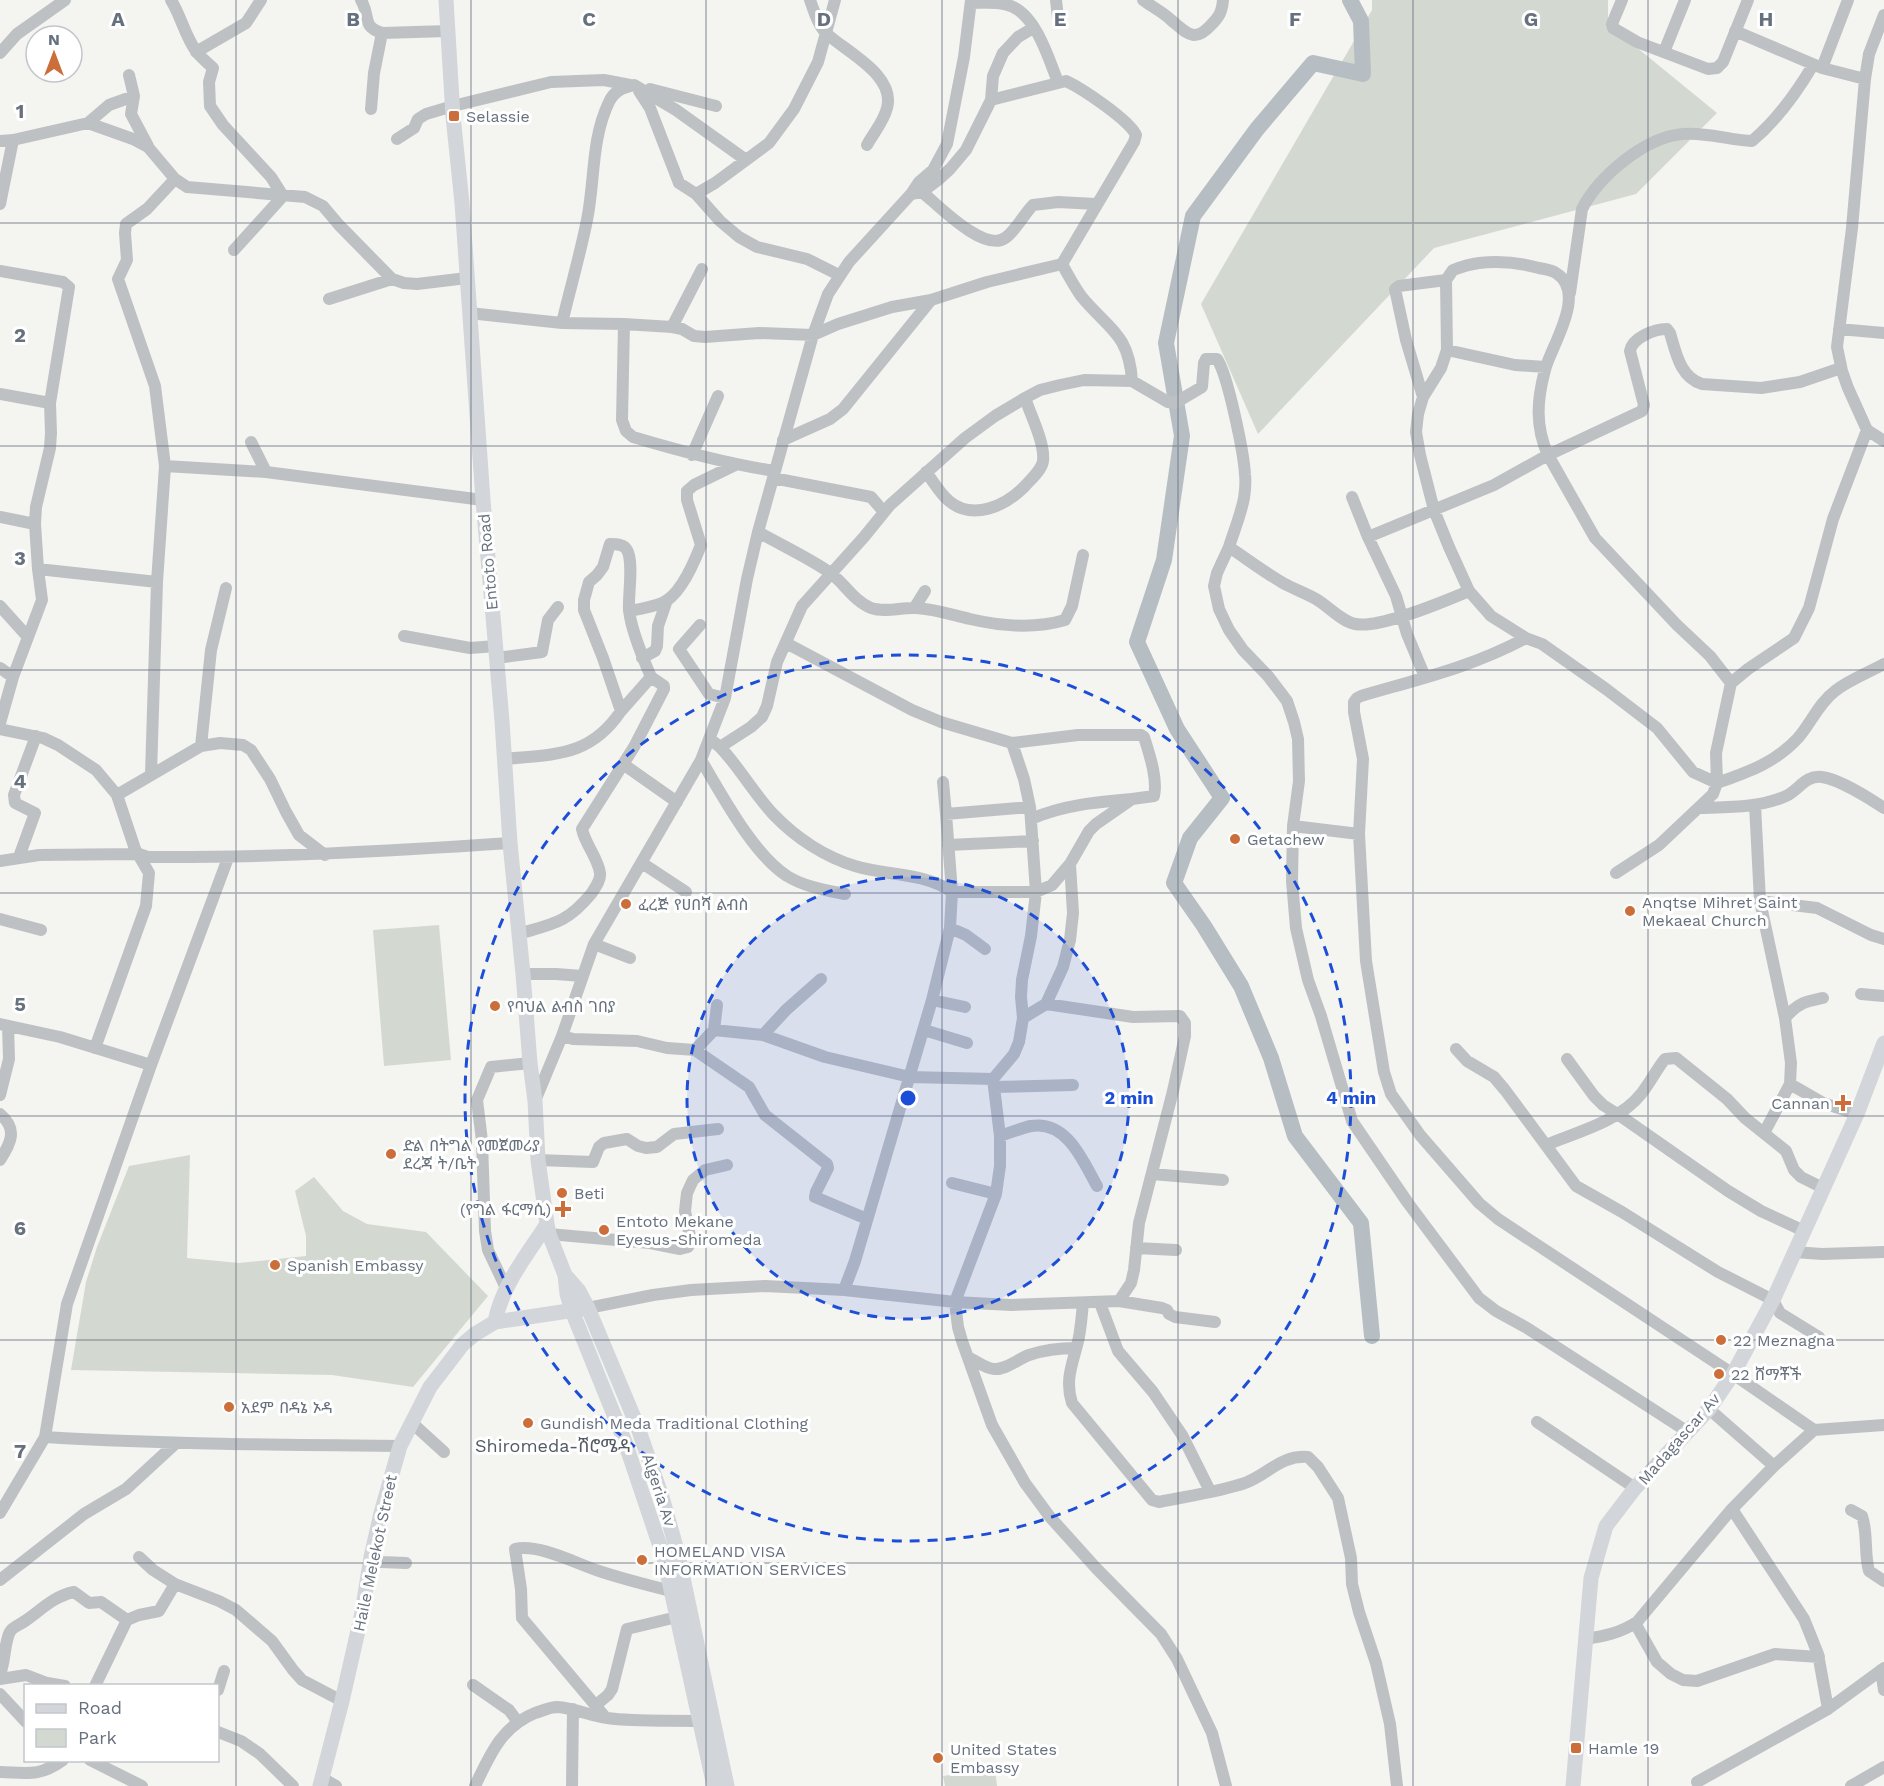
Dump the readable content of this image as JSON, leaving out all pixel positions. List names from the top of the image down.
{
  "streets": {
    "main road": [
      "Entoto Road",
      "Madagascar Av",
      "Algeria Av",
      "Haile Melekot Street"
    ]
  },
  "crossings": [
    ["Entoto Road", "Algeria Av"],
    ["Algeria Av", "Haile Melekot Street"]
  ],
  "districts": ["Shiromeda-ሽሮሜዳ"],
  "places": {
    "transit": ["Selassie", "Hamle 19"],
    "other": [
      "Getachew",
      "ፈረጅ የሀበሻ ልብስ",
      "Anqtse Mihret Saint Mekaeal Church",
      "የባህል ልብስ ገበያ",
      "ድል በትግል የመጀመሪያ ደረጃ ት/ቤት",
      "Beti",
      "Entoto Mekane Eyesus-Shiromeda",
      "Spanish Embassy",
      "22 Meznagna",
      "22 ሸማቾች",
      "አደም በዳኔ ኦዳ",
      "Gundish Meda Traditional Clothing",
      "HOMELAND VISA INFORMATION SERVICES",
      "United States Embassy"
    ],
    "health": ["Cannan", "(የግል ፋርማሲ)"]
  },
  "legend": ["Road", "Park"],
  "north": "top",
  "grid": {
    "columns": [
      "A",
      "B",
      "C",
      "D",
      "E",
      "F",
      "G",
      "H"
    ],
    "rows": [
      "1",
      "2",
      "3",
      "4",
      "5",
      "6",
      "7"
    ]
  },
  "rings": ["2 min", "4 min"]
}
